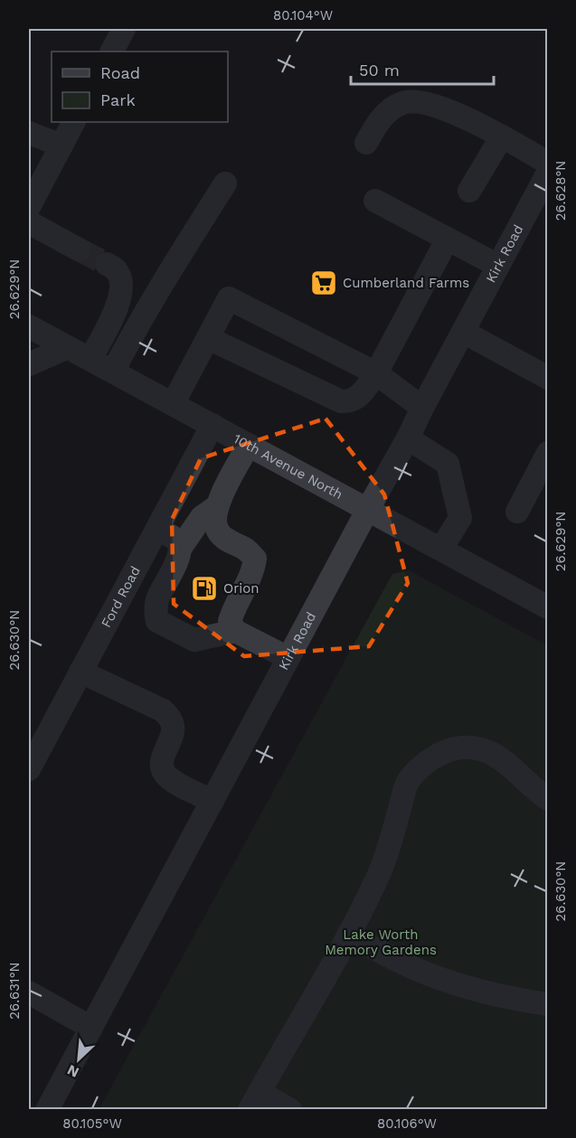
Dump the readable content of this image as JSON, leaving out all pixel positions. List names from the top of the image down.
{
  "streets": {
    "street": ["Kirk Road", "10th Avenue North", "Ford Road"]
  },
  "crossings": [
    ["Kirk Road", "10th Avenue North"],
    ["10th Avenue North", "Ford Road"]
  ],
  "parks": ["Lake Worth Memory Gardens"],
  "places": {
    "supermarket": ["Cumberland Farms"],
    "fuel station": ["Orion"]
  },
  "legend": ["Road", "Park"],
  "scale_bar": "50 m",
  "north": "bottom left",
  "coordinates": [
    "80.104°W",
    "26.628°N",
    "26.629°N",
    "26.630°N",
    "26.631°N",
    "80.105°W",
    "80.106°W"
  ]
}
